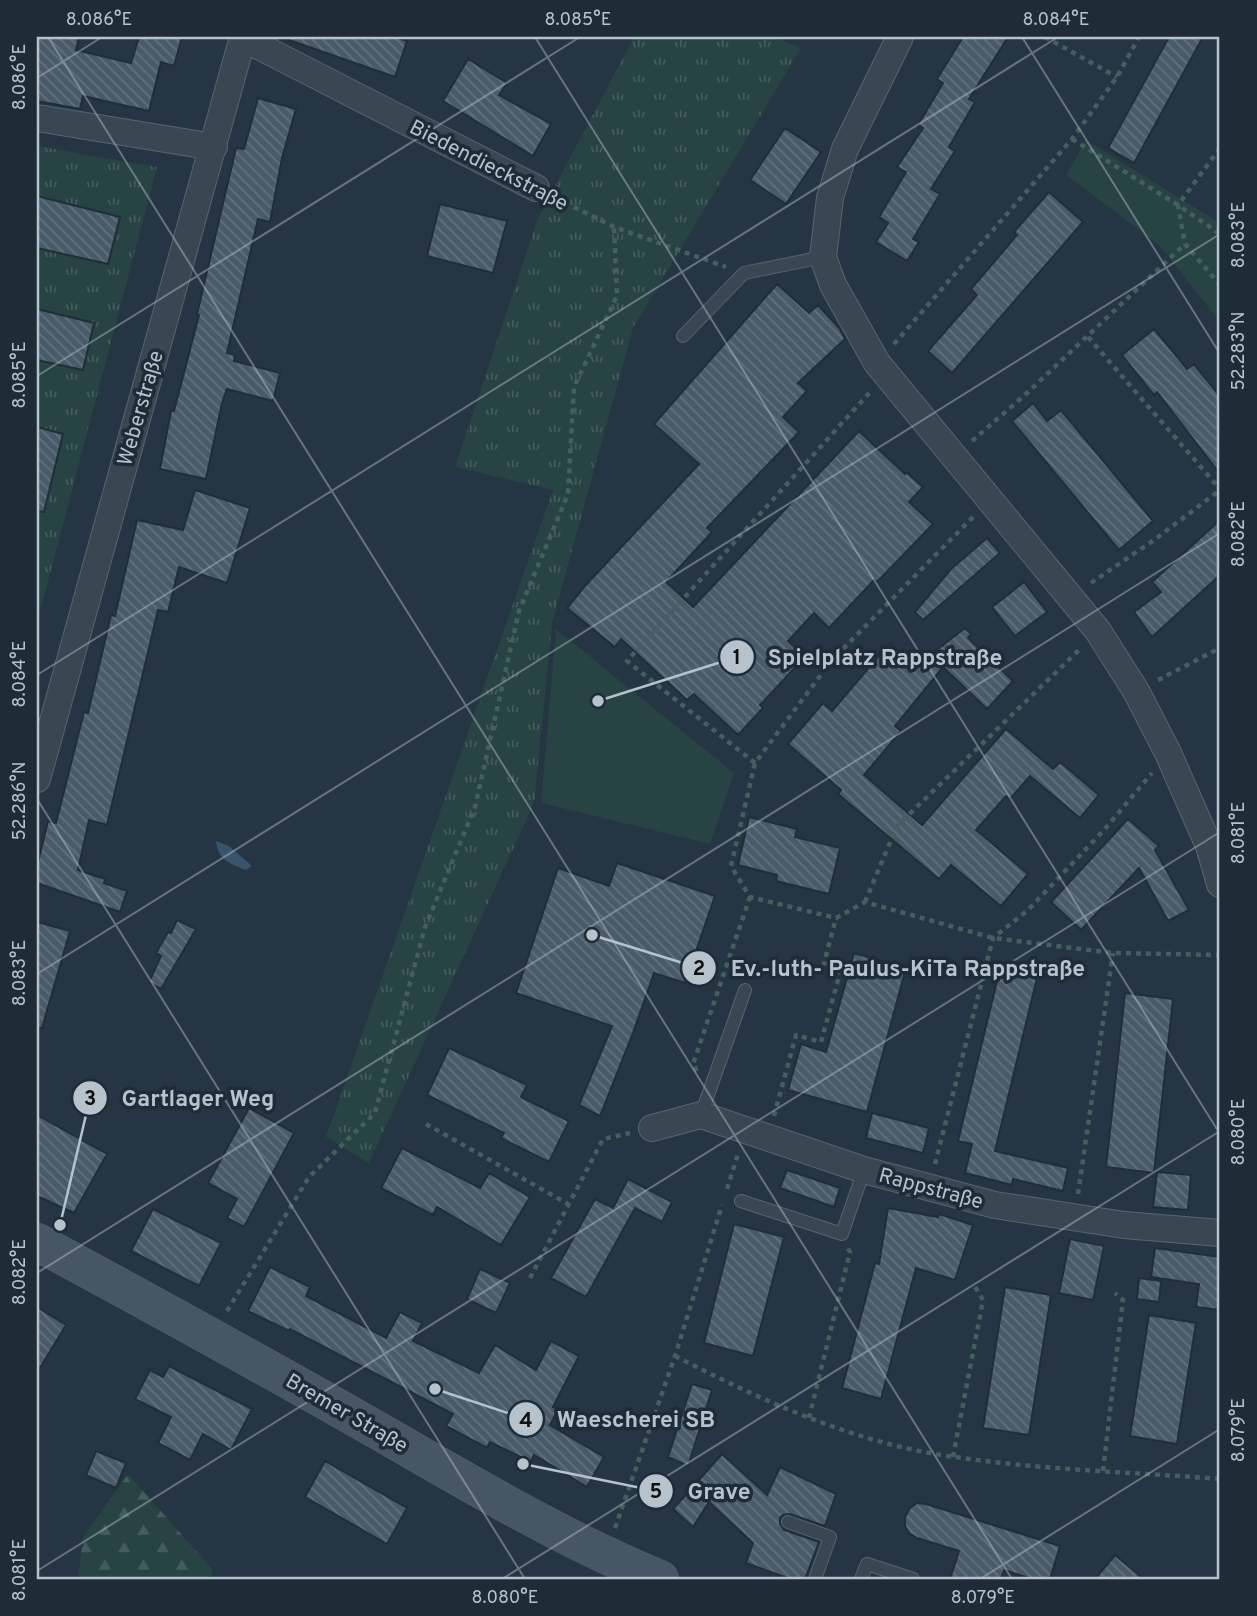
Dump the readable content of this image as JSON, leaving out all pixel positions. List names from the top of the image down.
{
  "streets": {
    "main road": ["Bremer Straße"],
    "street": ["Biedendieckstraße", "Weberstraße", "Rappstraße"]
  },
  "crossings": [
    ["Biedendieckstraße", "Weberstraße"]
  ],
  "places": [
    "Spielplatz Rappstraße",
    "Ev.-luth- Paulus-KiTa Rappstraße",
    "Gartlager Weg",
    "Waescherei SB",
    "Grave"
  ],
  "coordinates": [
    "8.086°E",
    "8.085°E",
    "8.084°E",
    "8.083°E",
    "52.283°N",
    "8.082°E",
    "52.286°N",
    "8.081°E",
    "8.080°E",
    "8.079°E"
  ]
}
